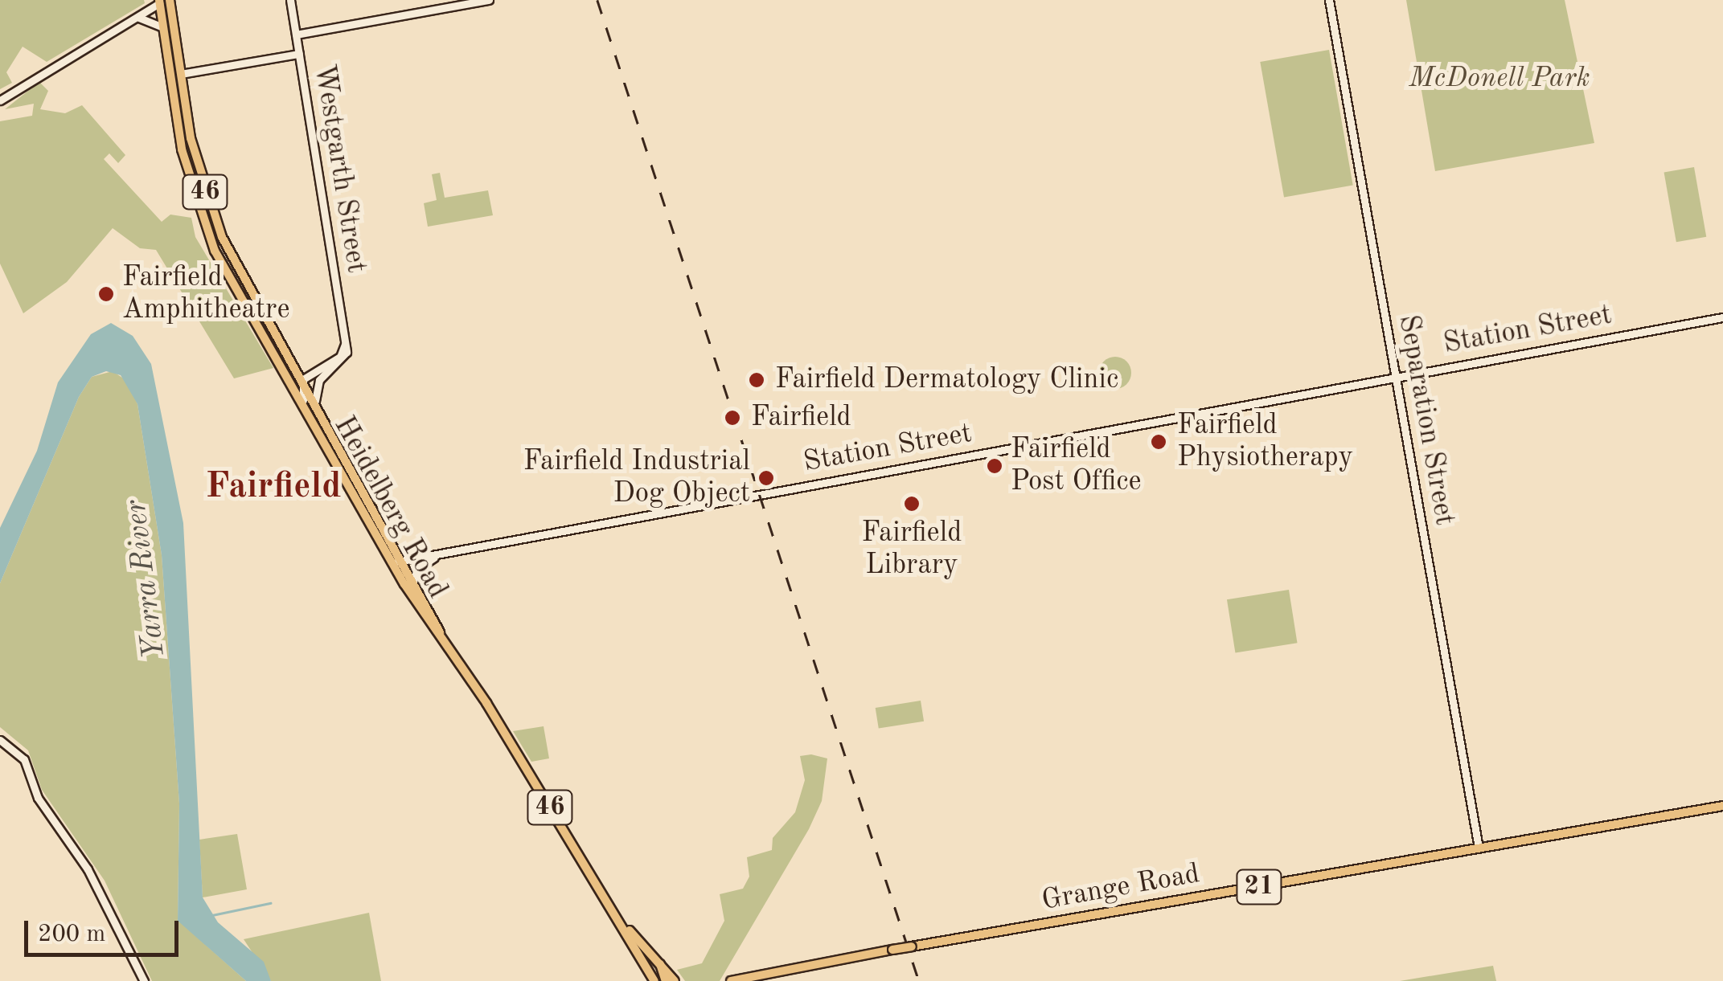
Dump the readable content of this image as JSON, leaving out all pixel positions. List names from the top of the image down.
{
  "streets": {
    "main road": [
      "Westgarth Street",
      "46",
      "Station Street",
      "Separation Street",
      "Heidelberg Road",
      "21",
      "Grange Road"
    ]
  },
  "crossings": [
    ["Westgarth Street", "Heidelberg Road"],
    ["Station Street", "Separation Street"],
    ["Station Street", "Heidelberg Road"],
    ["Separation Street", "Grange Road"]
  ],
  "districts": ["Fairfield"],
  "water": ["Yarra River"],
  "parks": ["McDonell Park"],
  "places": [
    "Fairfield Amphitheatre",
    "Fairfield Dermatology Clinic",
    "Fairfield",
    "Fairfield Physiotherapy",
    "Fairfield Post Office",
    "Fairfield Industrial Dog Object",
    "Fairfield Library"
  ],
  "scale_bar": "200 m"
}
